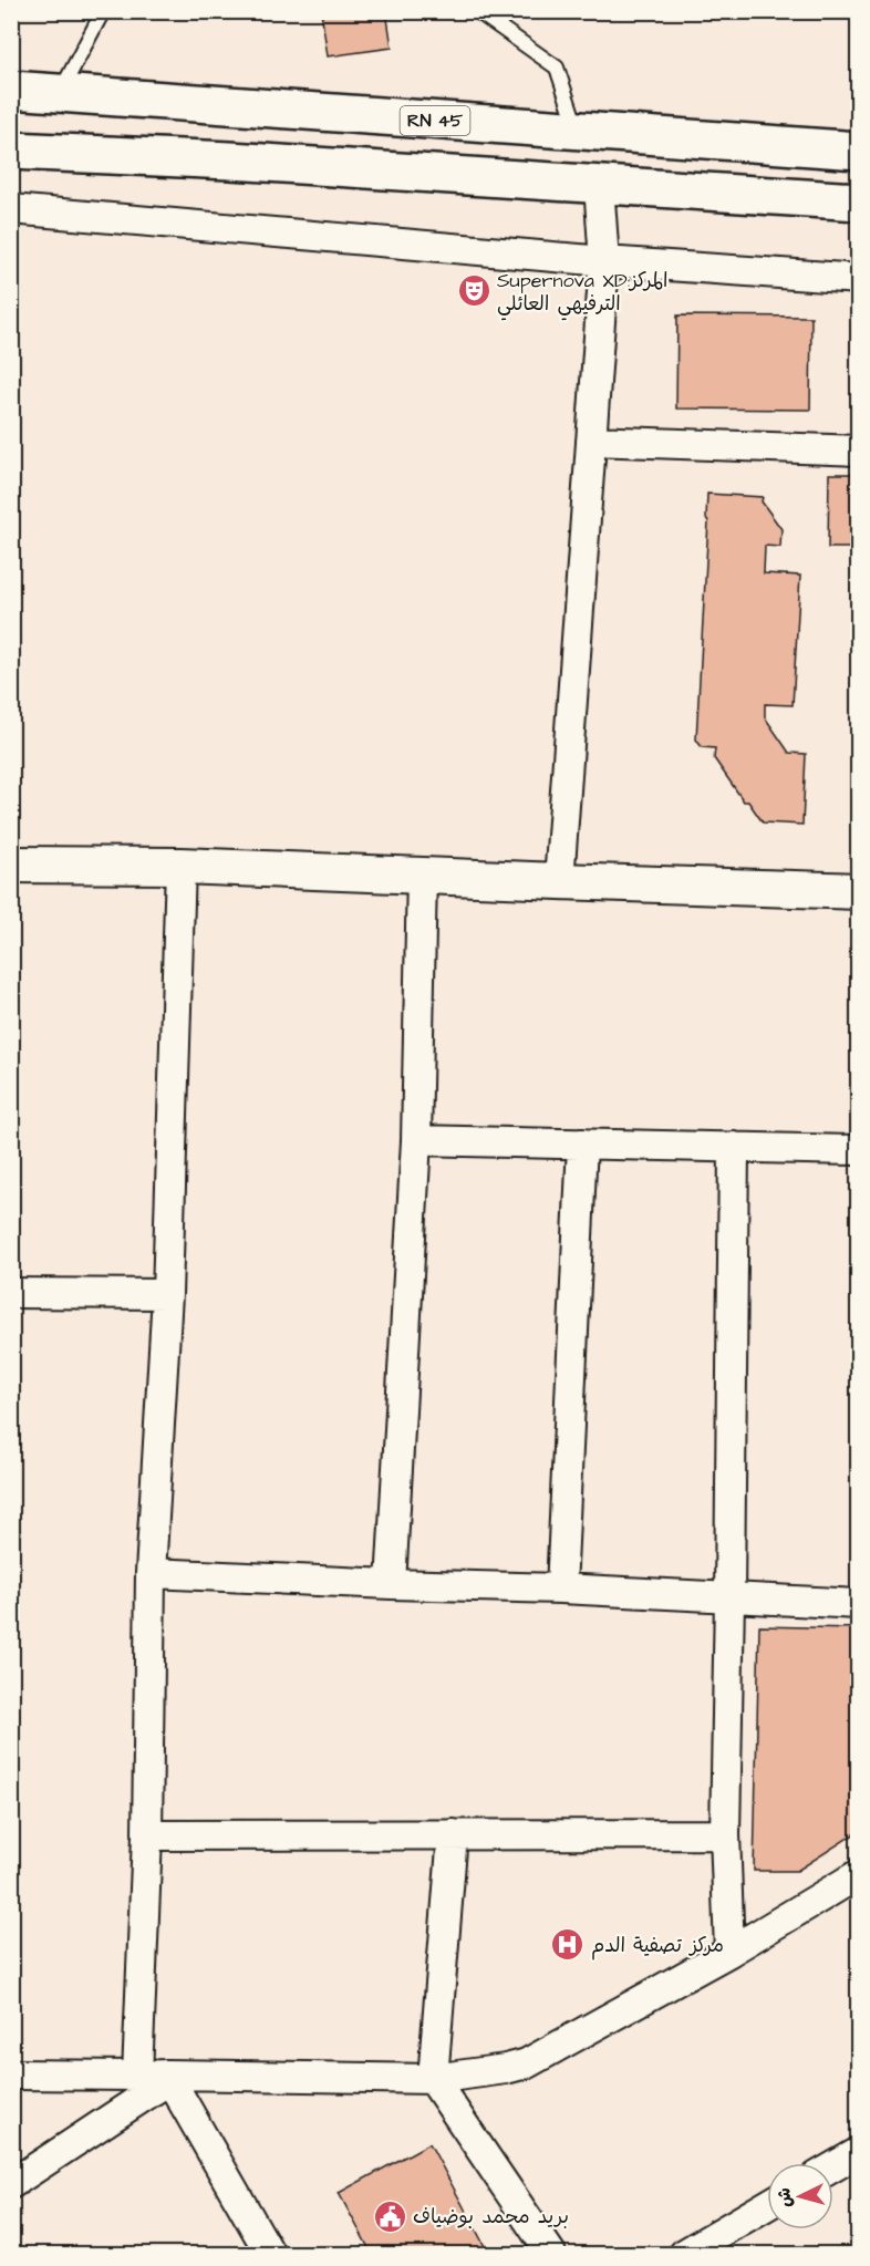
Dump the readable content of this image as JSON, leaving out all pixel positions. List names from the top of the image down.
{
  "streets": {
    "main road": ["RN 45"]
  },
  "places": {
    "theatre": ["Supernova XD;المركز الترفيهي العائلي"],
    "hospital": ["مركز تصفية الدم"],
    "public building": ["بريد محمد بوضياف"]
  },
  "north": "left"
}
